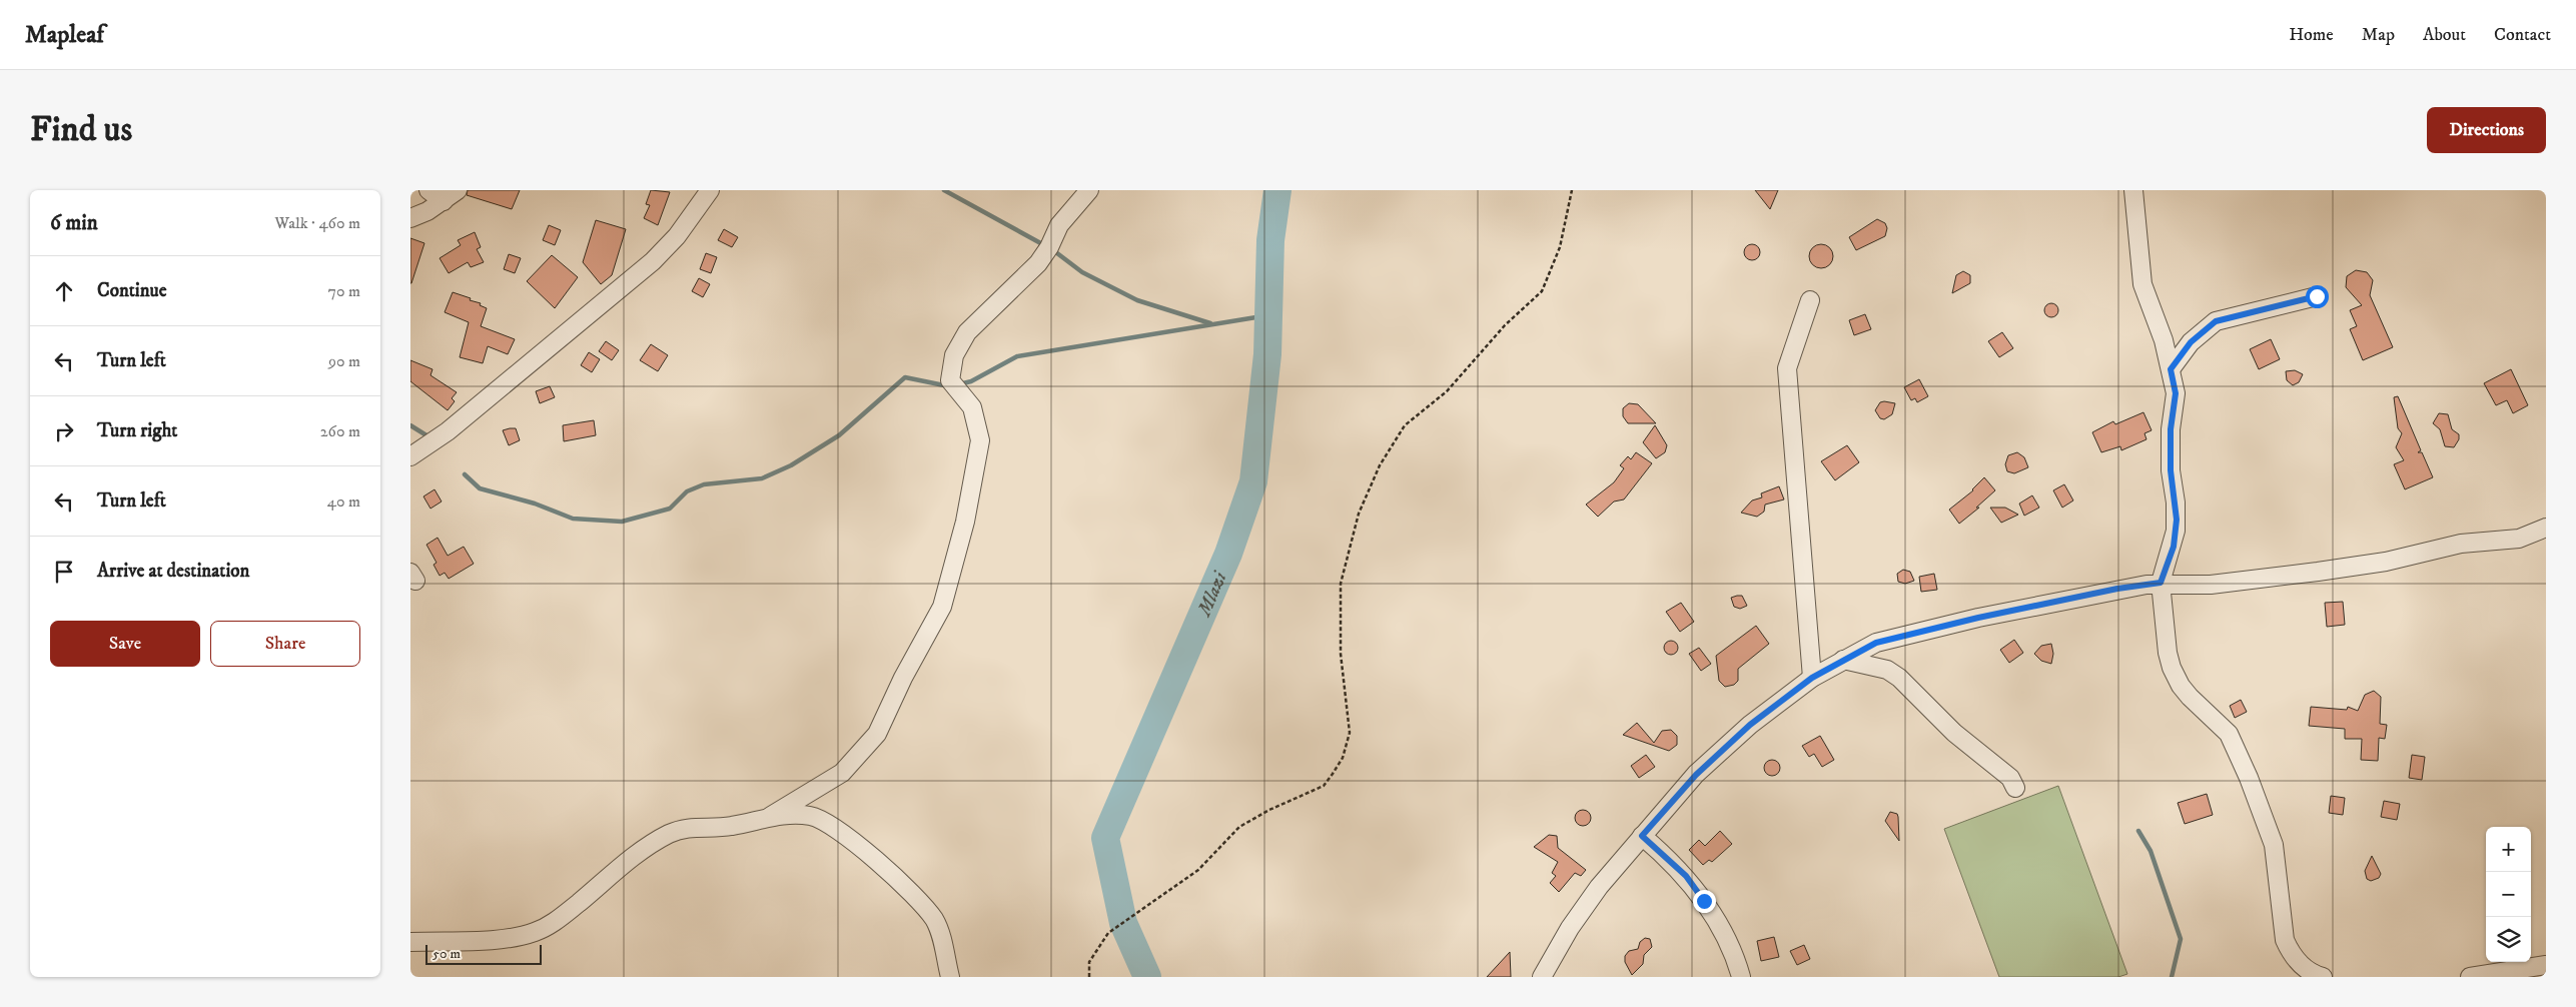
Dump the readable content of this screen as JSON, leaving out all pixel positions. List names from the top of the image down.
{
  "water": ["Mlazi"],
  "scale_bar": "50 m",
  "page": {
    "header": "Mapleaf",
    "nav": [
      "Home",
      "Map",
      "About",
      "Contact"
    ],
    "buttons": [
      "Directions",
      ["Save", "Share"]
    ],
    "title": "Find us",
    "heading": ["6 min", "Walk · 460 m"],
    "list": [
      ["Continue", "70 m"],
      ["Turn left", "90 m"],
      ["Turn right", "260 m"],
      ["Turn left", "40 m"],
      "Arrive at destination"
    ],
    "map_buttons": ["+", "−"],
    "scale": "50 m"
  }
}
